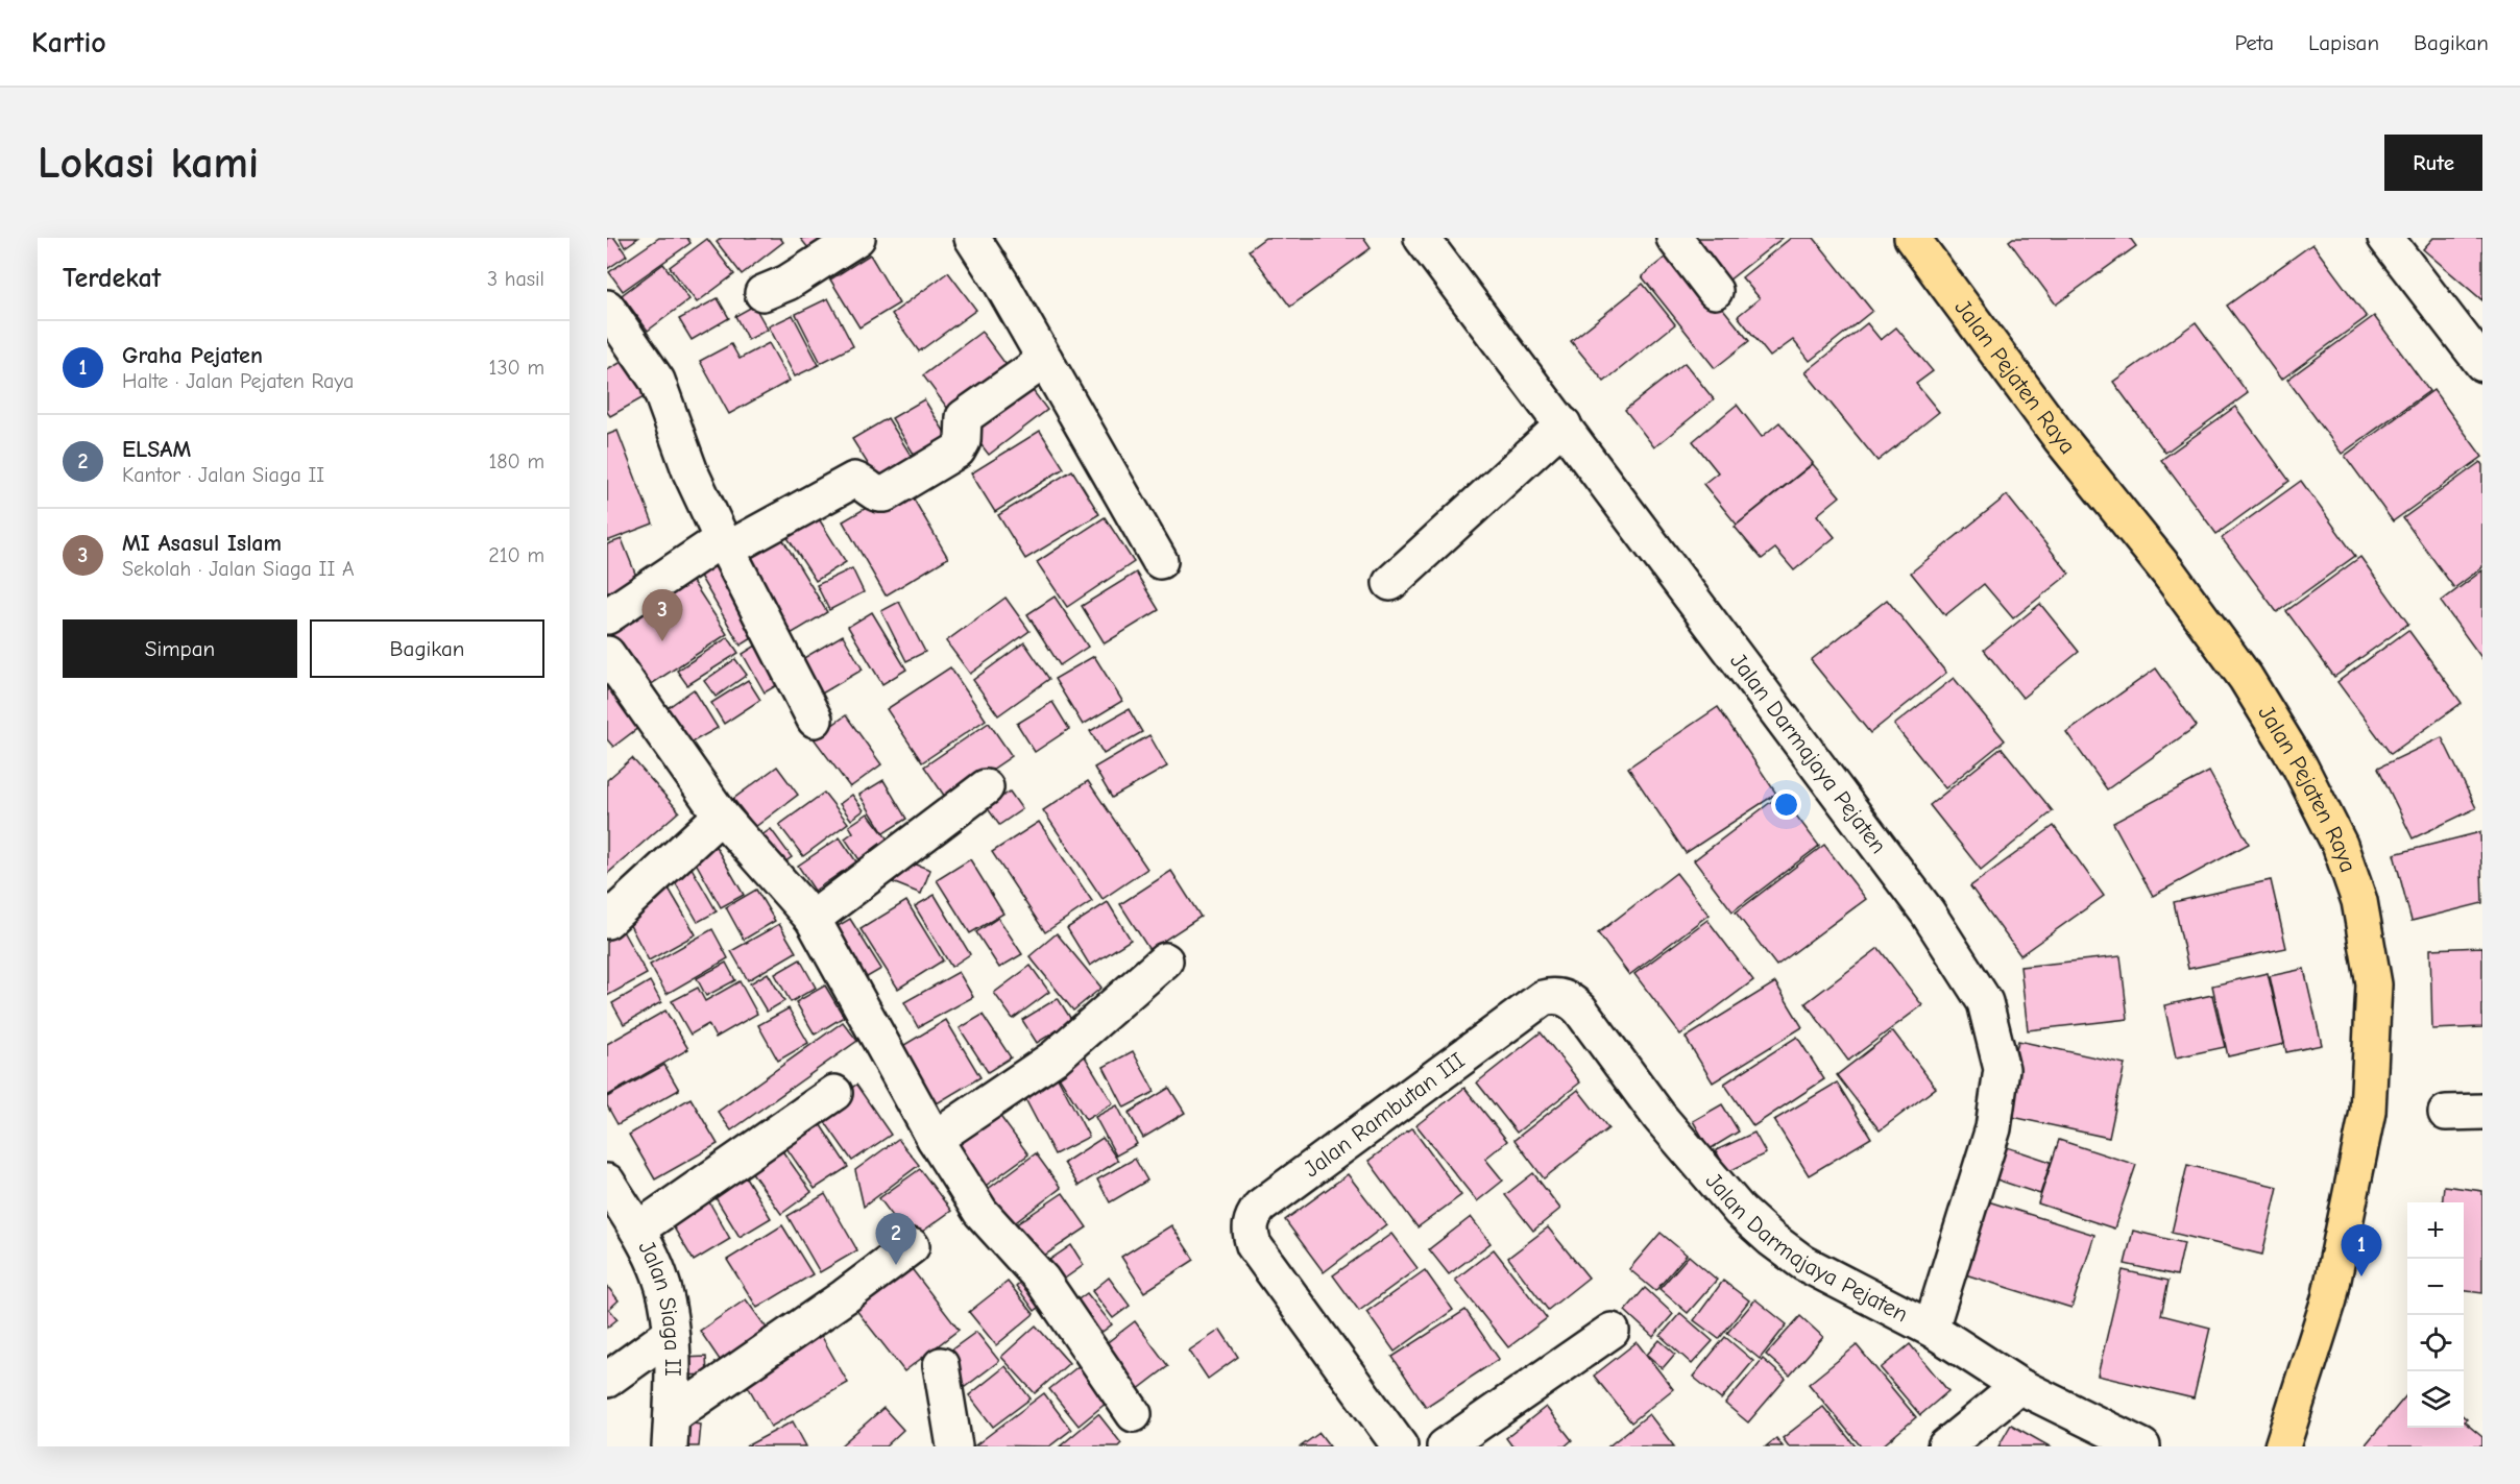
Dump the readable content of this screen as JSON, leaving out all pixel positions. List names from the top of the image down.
{
  "streets": {
    "main road": ["Jalan Pejaten Raya"],
    "street": ["Jalan Darmajaya Pejaten", "Jalan Rambutan III", "Jalan Siaga II"]
  },
  "crossings": [
    ["Jalan Darmajaya Pejaten", "Jalan Rambutan III"]
  ],
  "page": {
    "header": "Kartio",
    "nav": ["Peta", "Lapisan", "Bagikan"],
    "buttons": [
      "Rute",
      ["Simpan", "Bagikan"]
    ],
    "title": "Lokasi kami",
    "heading": ["Terdekat", "3 hasil"],
    "list": [
      {
        "mark": "1",
        "name": "Graha Pejaten",
        "note": "Halte · Jalan Pejaten Raya",
        "value": "130 m"
      },
      {
        "mark": "2",
        "name": "ELSAM",
        "note": "Kantor · Jalan Siaga II",
        "value": "180 m"
      },
      {
        "mark": "3",
        "name": "MI Asasul Islam",
        "note": "Sekolah · Jalan Siaga II A",
        "value": "210 m"
      }
    ],
    "pins": ["3", "2", "1"],
    "map_buttons": ["+", "−"]
  }
}
